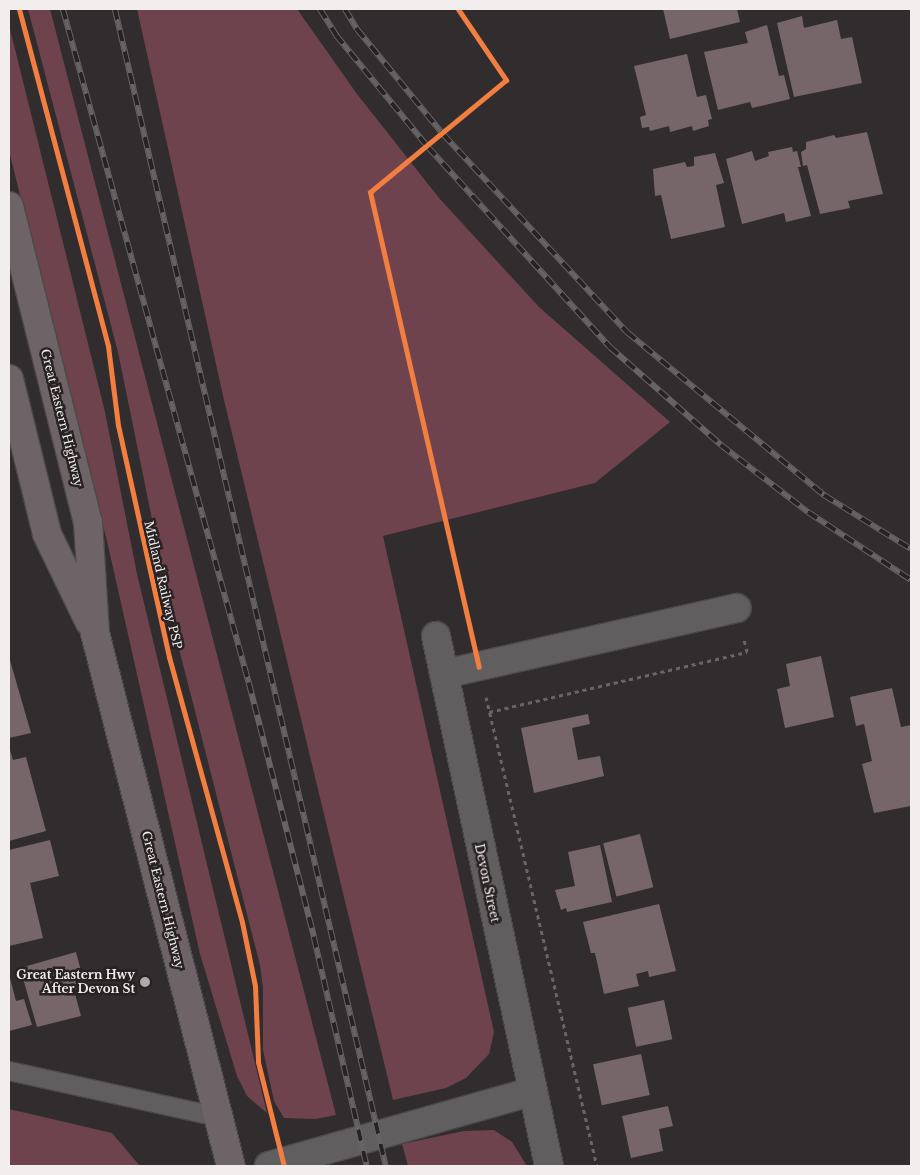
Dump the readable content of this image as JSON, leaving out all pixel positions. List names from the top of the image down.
{
  "streets": {
    "highway": ["Great Eastern Highway"],
    "street": ["Devon Street"],
    "cycle path": ["Midland Railway PSP"]
  },
  "places": ["Great Eastern Hwy After Devon St"]
}
